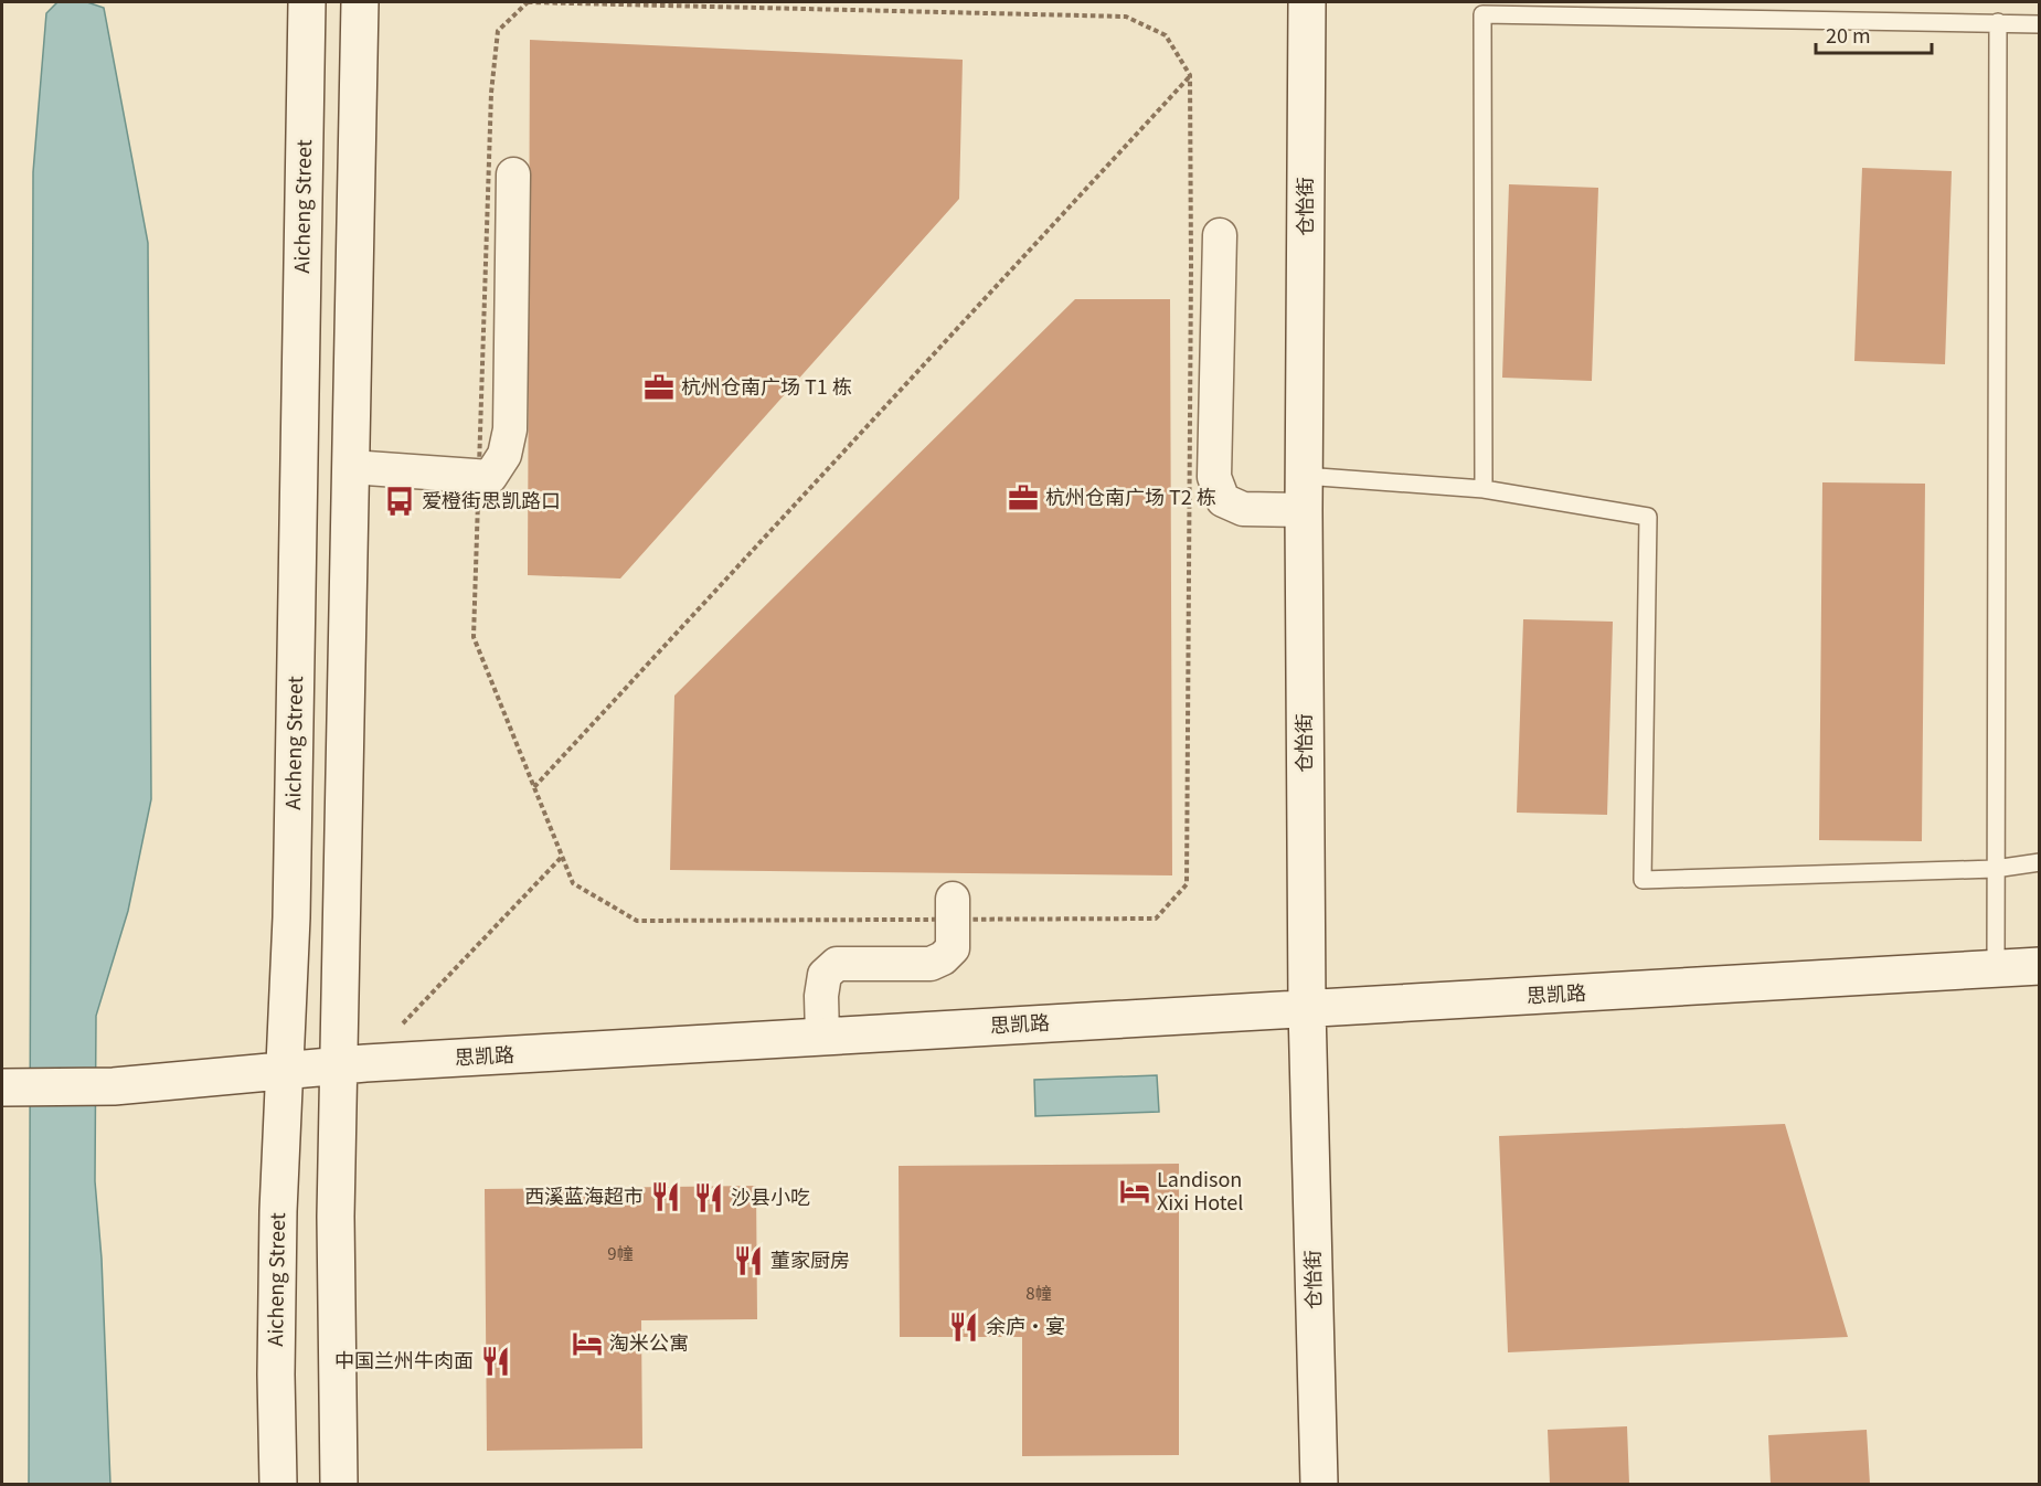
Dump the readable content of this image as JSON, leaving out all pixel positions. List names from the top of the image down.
{
  "streets": {
    "street": ["Aicheng Street", "仓怡街", "思凯路"]
  },
  "crossings": [
    ["Aicheng Street", "思凯路"],
    ["仓怡街", "思凯路"]
  ],
  "places": {
    "office": ["杭州仓南广场 T1 栋", "杭州仓南广场 T2 栋"],
    "bus stop": ["爱橙街思凯路口"],
    "hotel": ["Landison Xixi Hotel", "淘米公寓"],
    "restaurant": [
      "西溪蓝海超市",
      "沙县小吃",
      "董家厨房",
      "余庐·宴",
      "中国兰州牛肉面"
    ]
  },
  "house_numbers": ["9幢", "8幢"],
  "scale_bar": "20 m"
}
